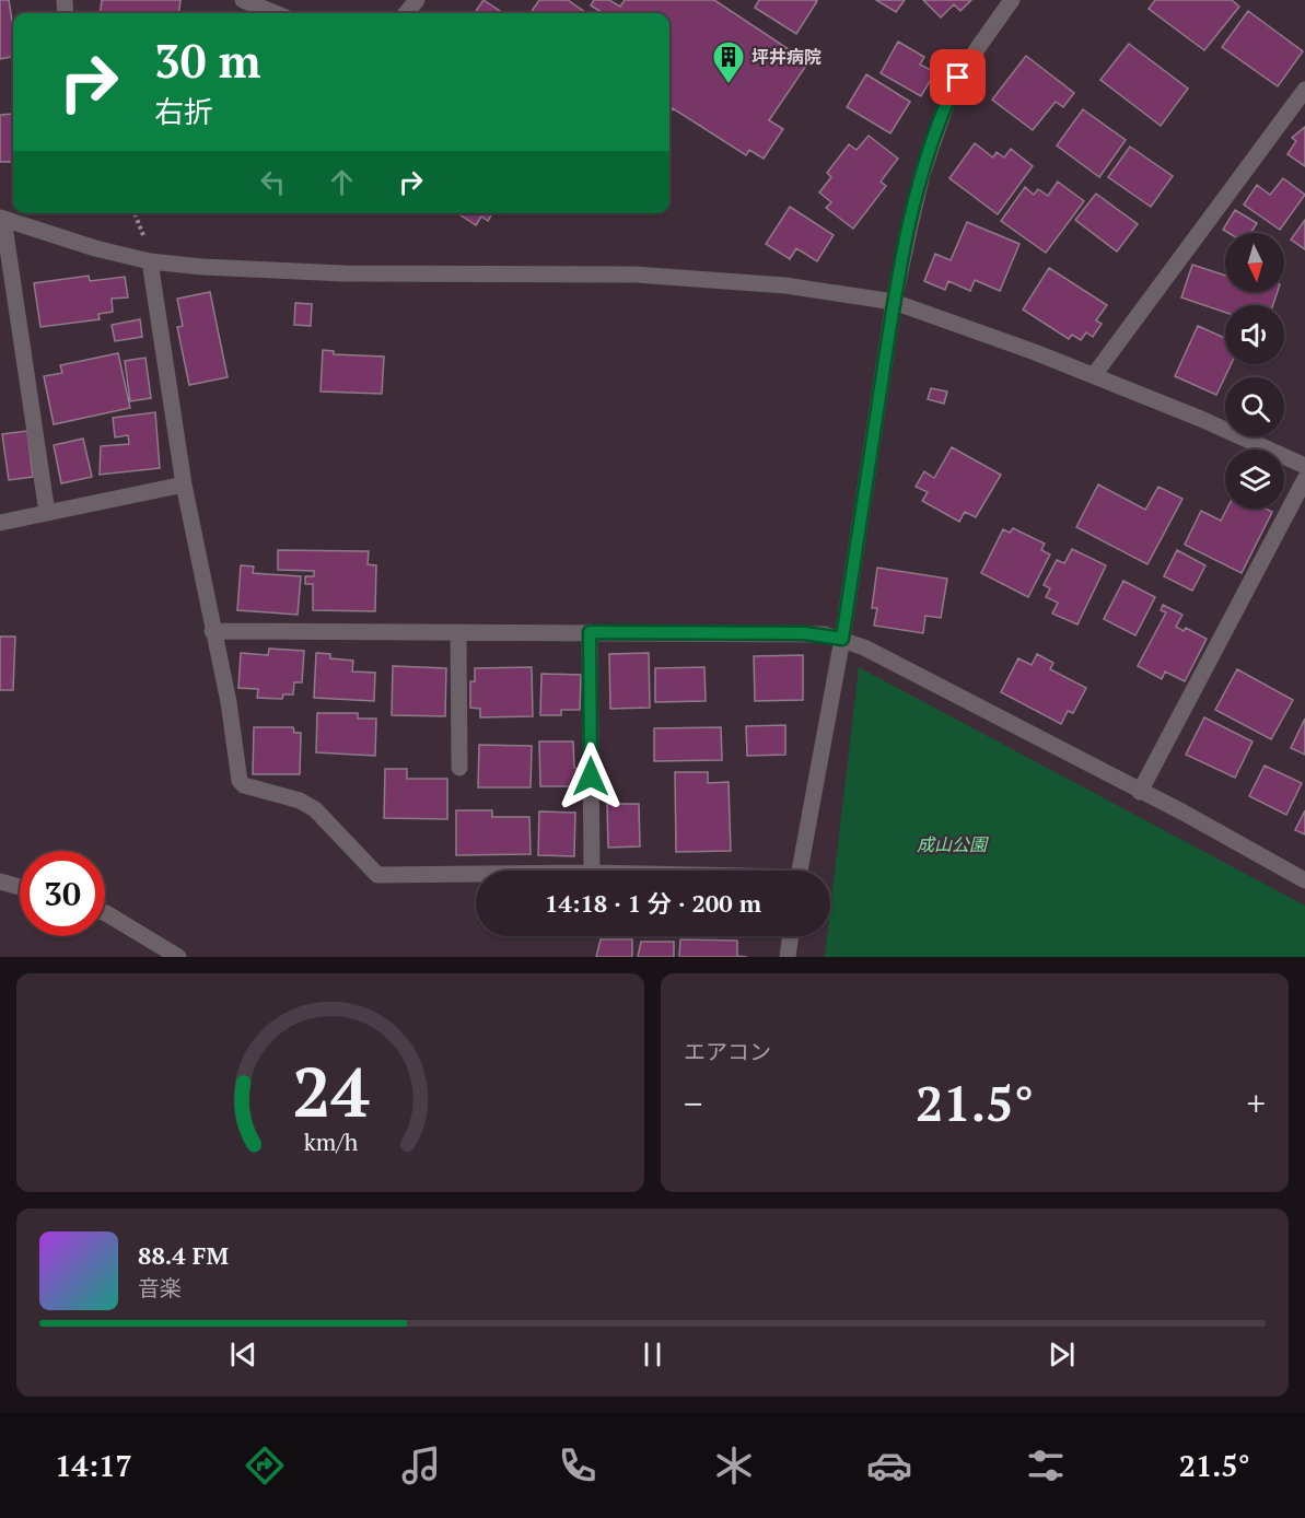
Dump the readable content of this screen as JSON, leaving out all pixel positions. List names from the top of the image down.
{
  "parks": ["成山公園"],
  "places": {
    "building": ["坪井病院"]
  },
  "north": "bottom",
  "page": {
    "turn": ["30 m", "右折"],
    "limit": "30",
    "trip": "14:18 · 1 分 · 200 m",
    "tile": "エアコン",
    "heat": ["−", "21.5°", "+"],
    "song": ["88.4 FM", "音楽"],
    "tabs": ["14:17", "21.5°"],
    "gauge": ["24", "km/h"]
  }
}
